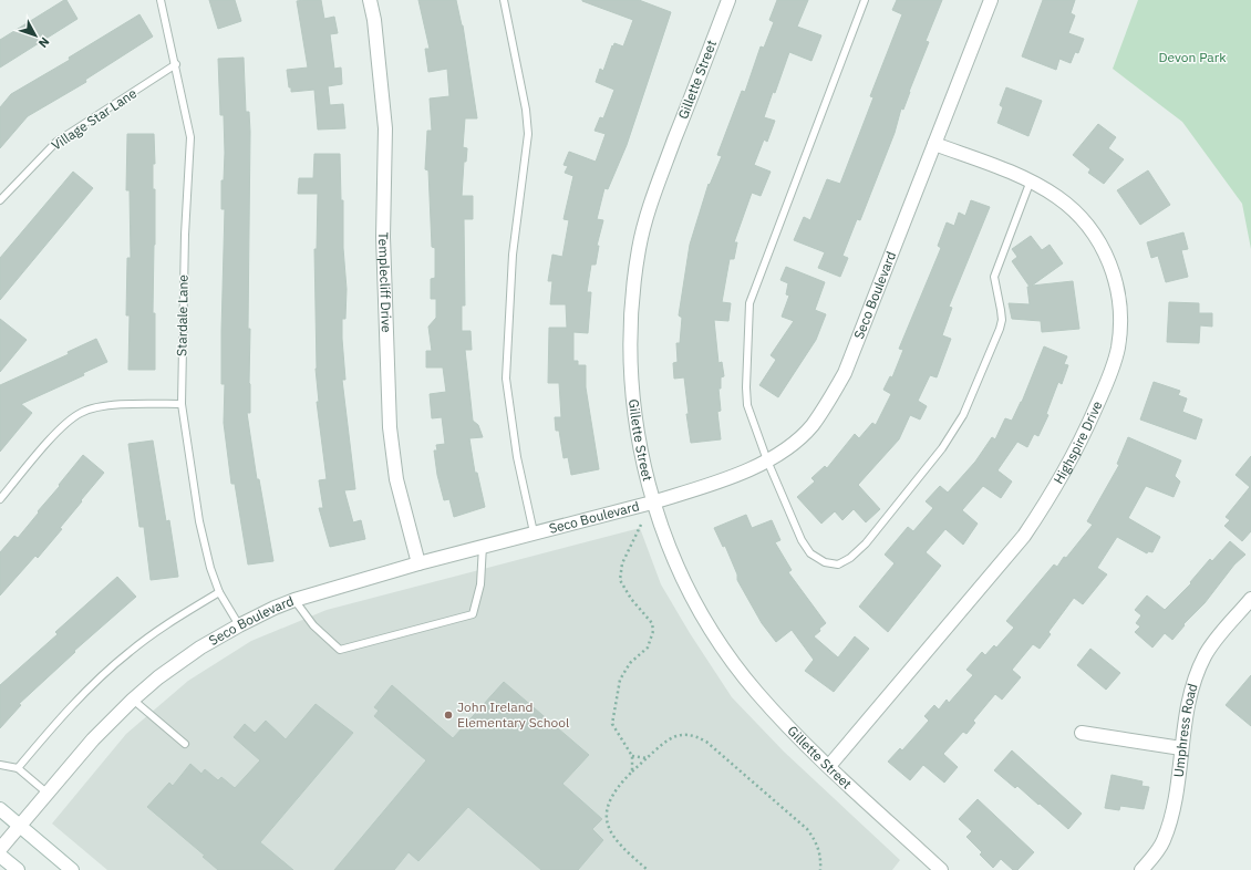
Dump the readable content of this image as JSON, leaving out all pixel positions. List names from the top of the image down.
{
  "streets": {
    "street": [
      "Gillette Street",
      "Templecliff Drive",
      "Seco Boulevard",
      "Highspire Drive",
      "Umphress Road"
    ],
    "lane": ["Village Star Lane", "Stardale Lane"]
  },
  "crossings": [
    ["Gillette Street", "Seco Boulevard"],
    ["Gillette Street", "Highspire Drive"],
    ["Village Star Lane", "Stardale Lane"],
    ["Templecliff Drive", "Seco Boulevard"],
    ["Seco Boulevard", "Stardale Lane"],
    ["Seco Boulevard", "Highspire Drive"]
  ],
  "parks": ["Devon Park"],
  "places": ["John Ireland Elementary School"],
  "north": "bottom right"
}
